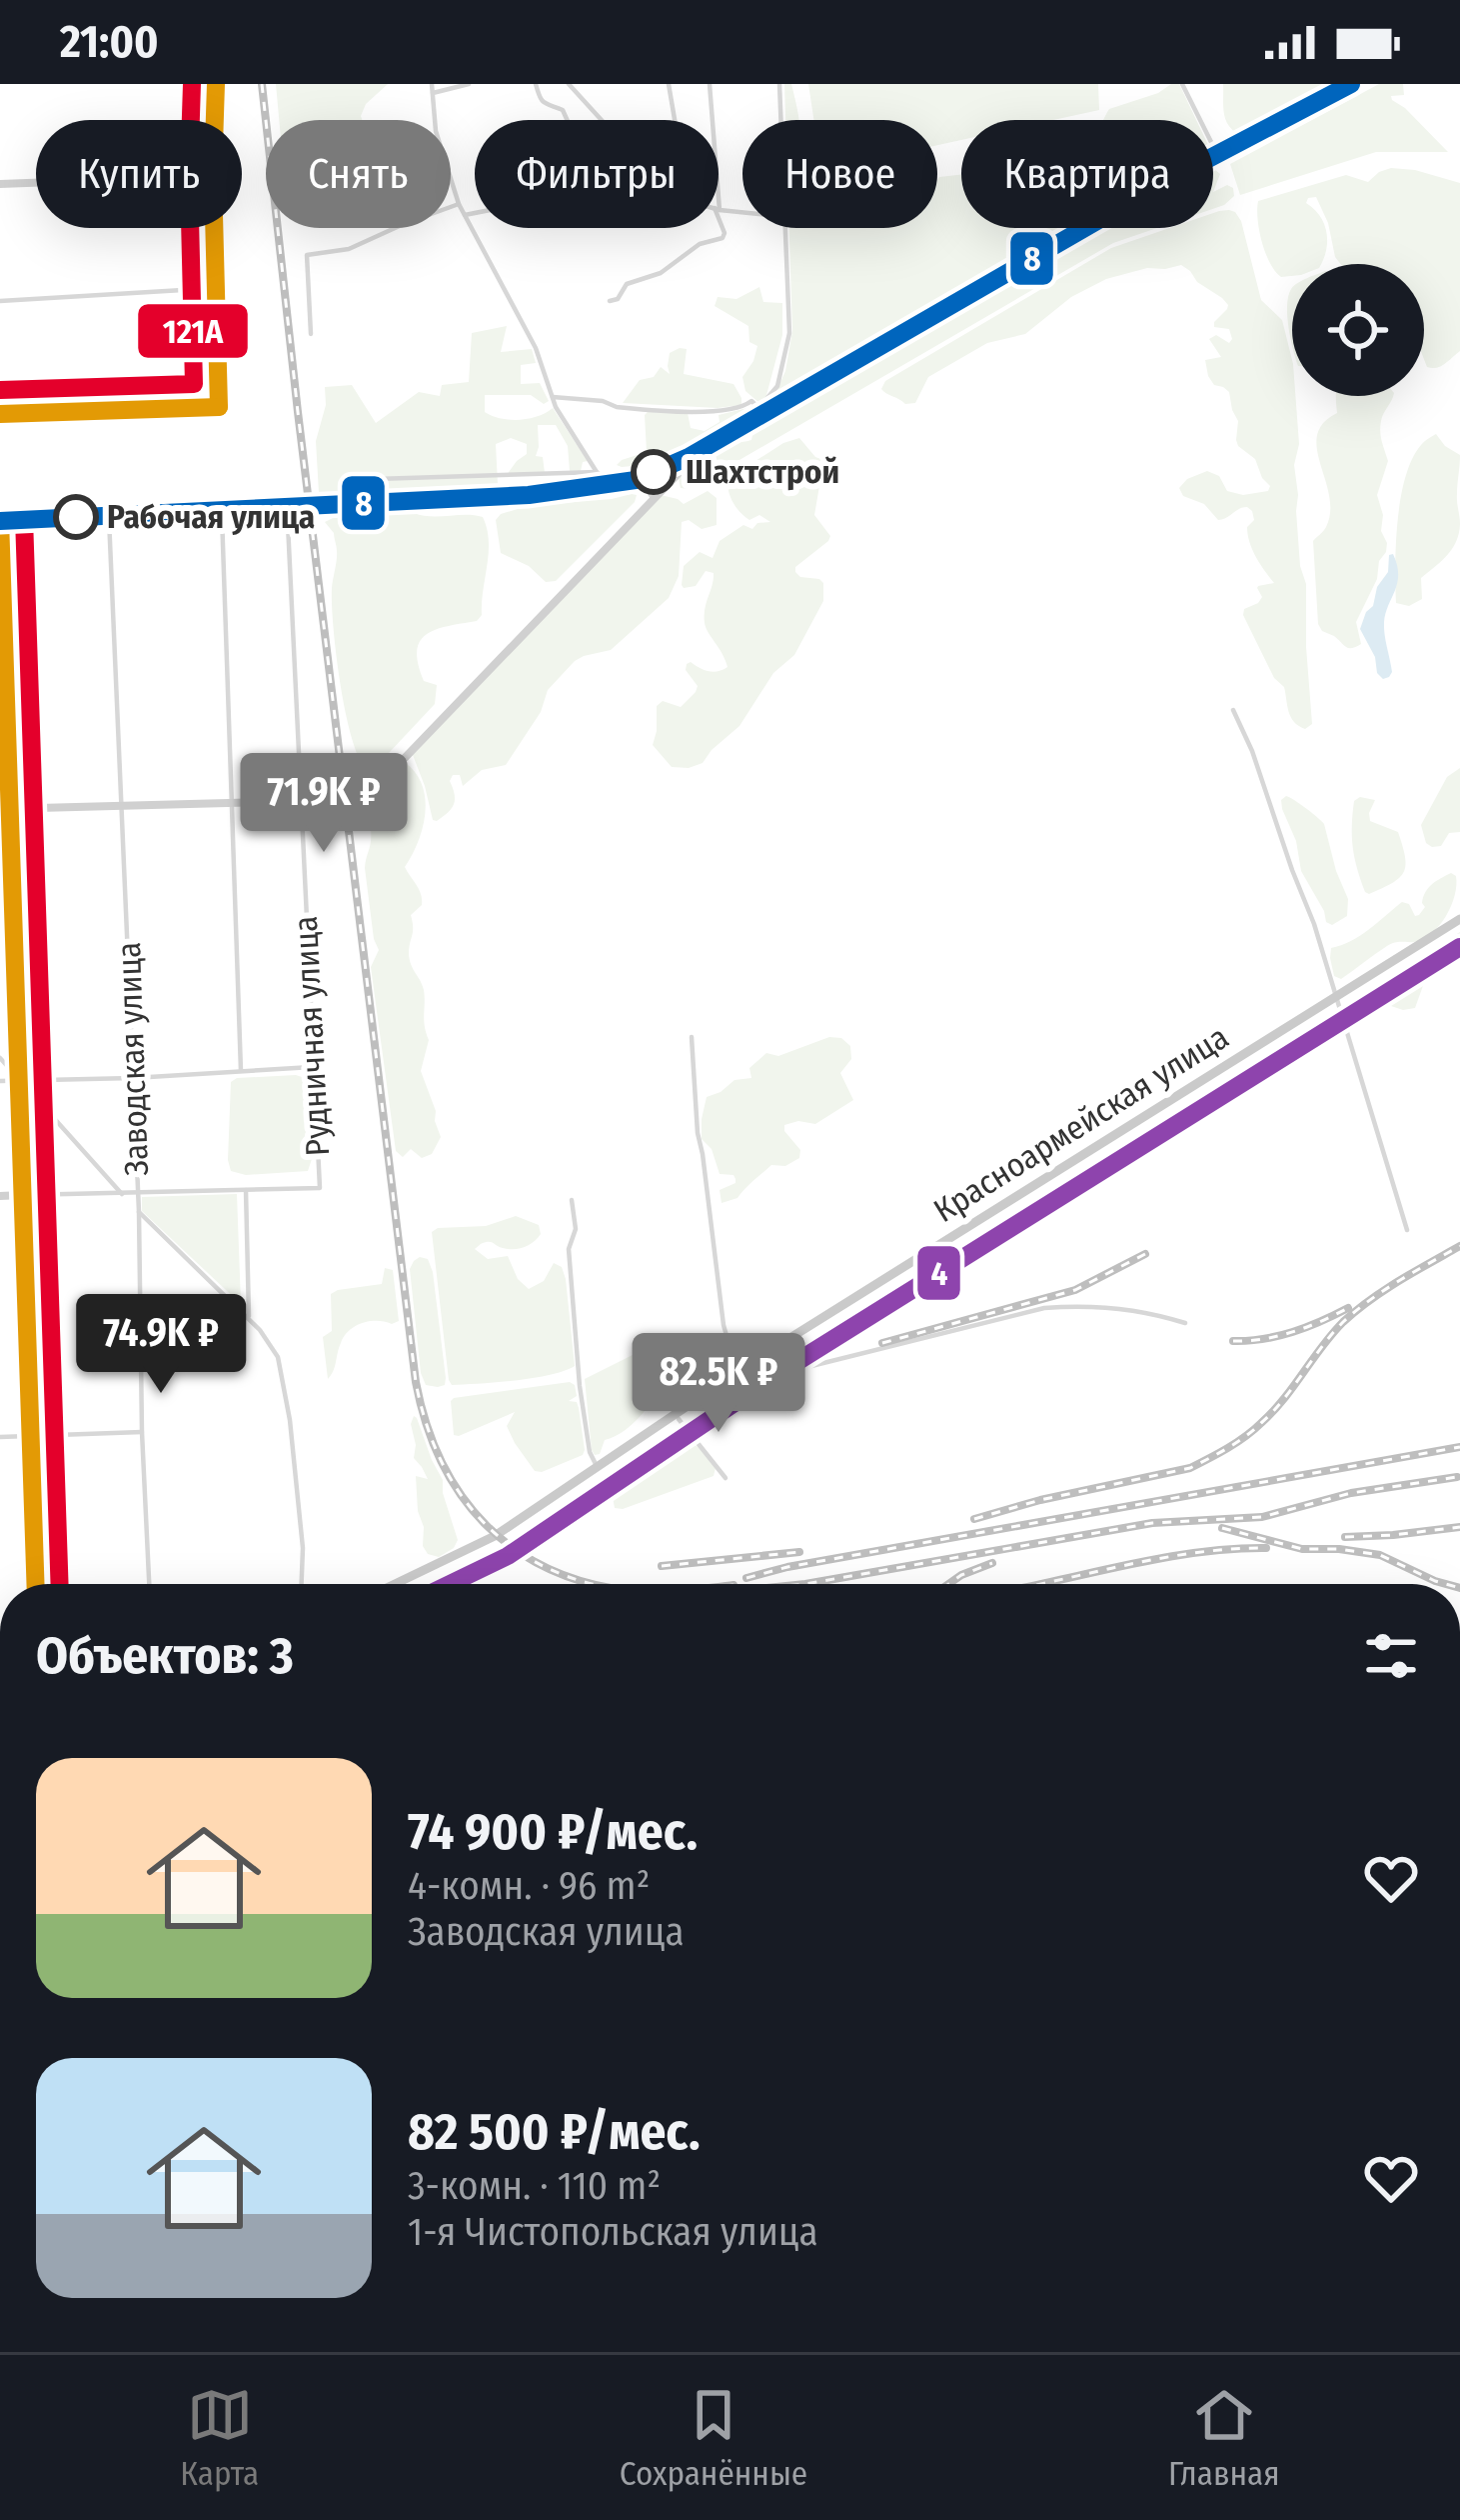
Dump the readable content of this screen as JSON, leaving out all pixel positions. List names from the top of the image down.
{
  "streets": {
    "main road": ["Красноармейская улица"],
    "street": ["Рудничная улица", "Заводская улица"]
  },
  "places": ["Шахтстрой", "Рабочая улица"],
  "lines": ["transit line 8", "transit line 121А", "transit line 4"],
  "page": {
    "status": "21:00",
    "chip": [
      "Купить",
      "Снять",
      "Фильтры",
      "Новое",
      "Квартира"
    ],
    "price": ["71.9K ₽", "74.9K ₽", "82.5K ₽"],
    "heading": "Объектов: 3",
    "list": [
      {
        "name": "74 900 ₽/мес.",
        "note": "4-комн. · 96 m² · Заводская улица"
      },
      {
        "name": "82 500 ₽/мес.",
        "note": "3-комн. · 110 m² · 1-я Чистопольская улица"
      }
    ],
    "tabs": ["Карта", "Сохранённые", "Главная"]
  }
}
